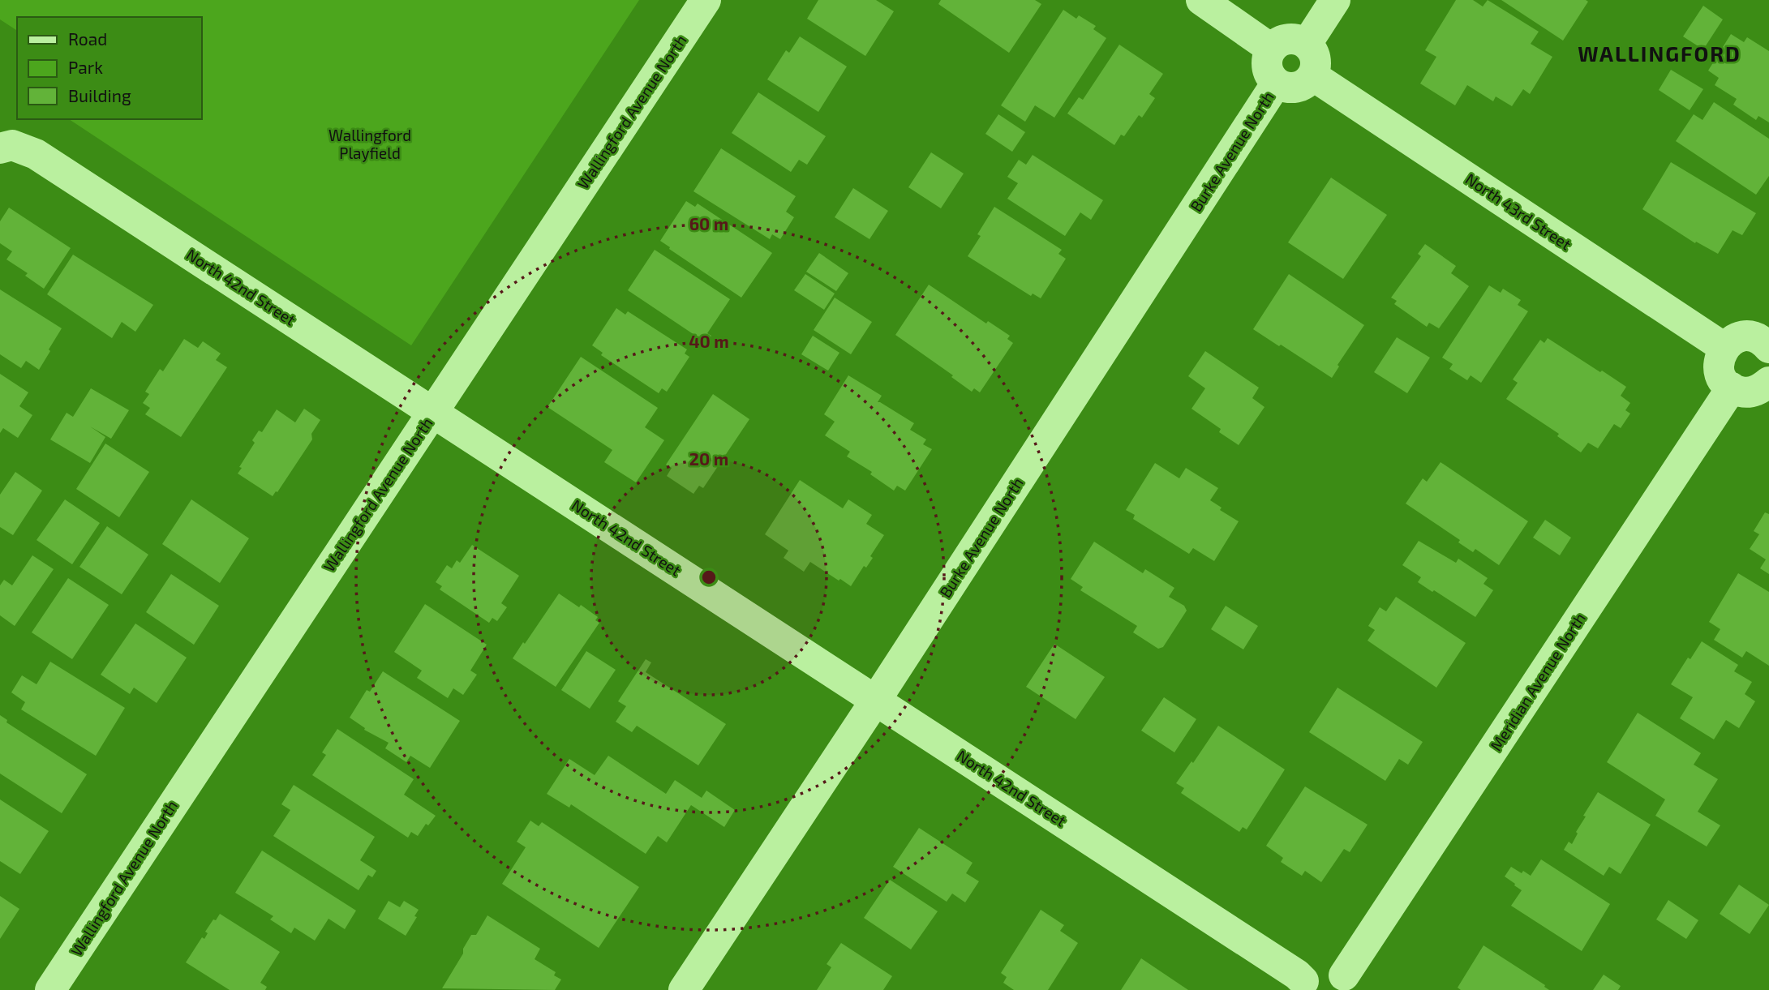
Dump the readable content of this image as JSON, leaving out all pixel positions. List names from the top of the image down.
{
  "streets": {
    "street": [
      "Wallingford Avenue North",
      "Burke Avenue North",
      "North 43rd Street",
      "North 42nd Street",
      "Meridian Avenue North"
    ]
  },
  "crossings": [
    ["Wallingford Avenue North", "North 42nd Street"],
    ["Burke Avenue North", "North 43rd Street"],
    ["Burke Avenue North", "North 42nd Street"]
  ],
  "districts": ["WALLINGFORD"],
  "parks": ["Wallingford Playfield"],
  "legend": ["Road", "Park", "Building"],
  "rings": ["60 m", "40 m", "20 m"]
}
